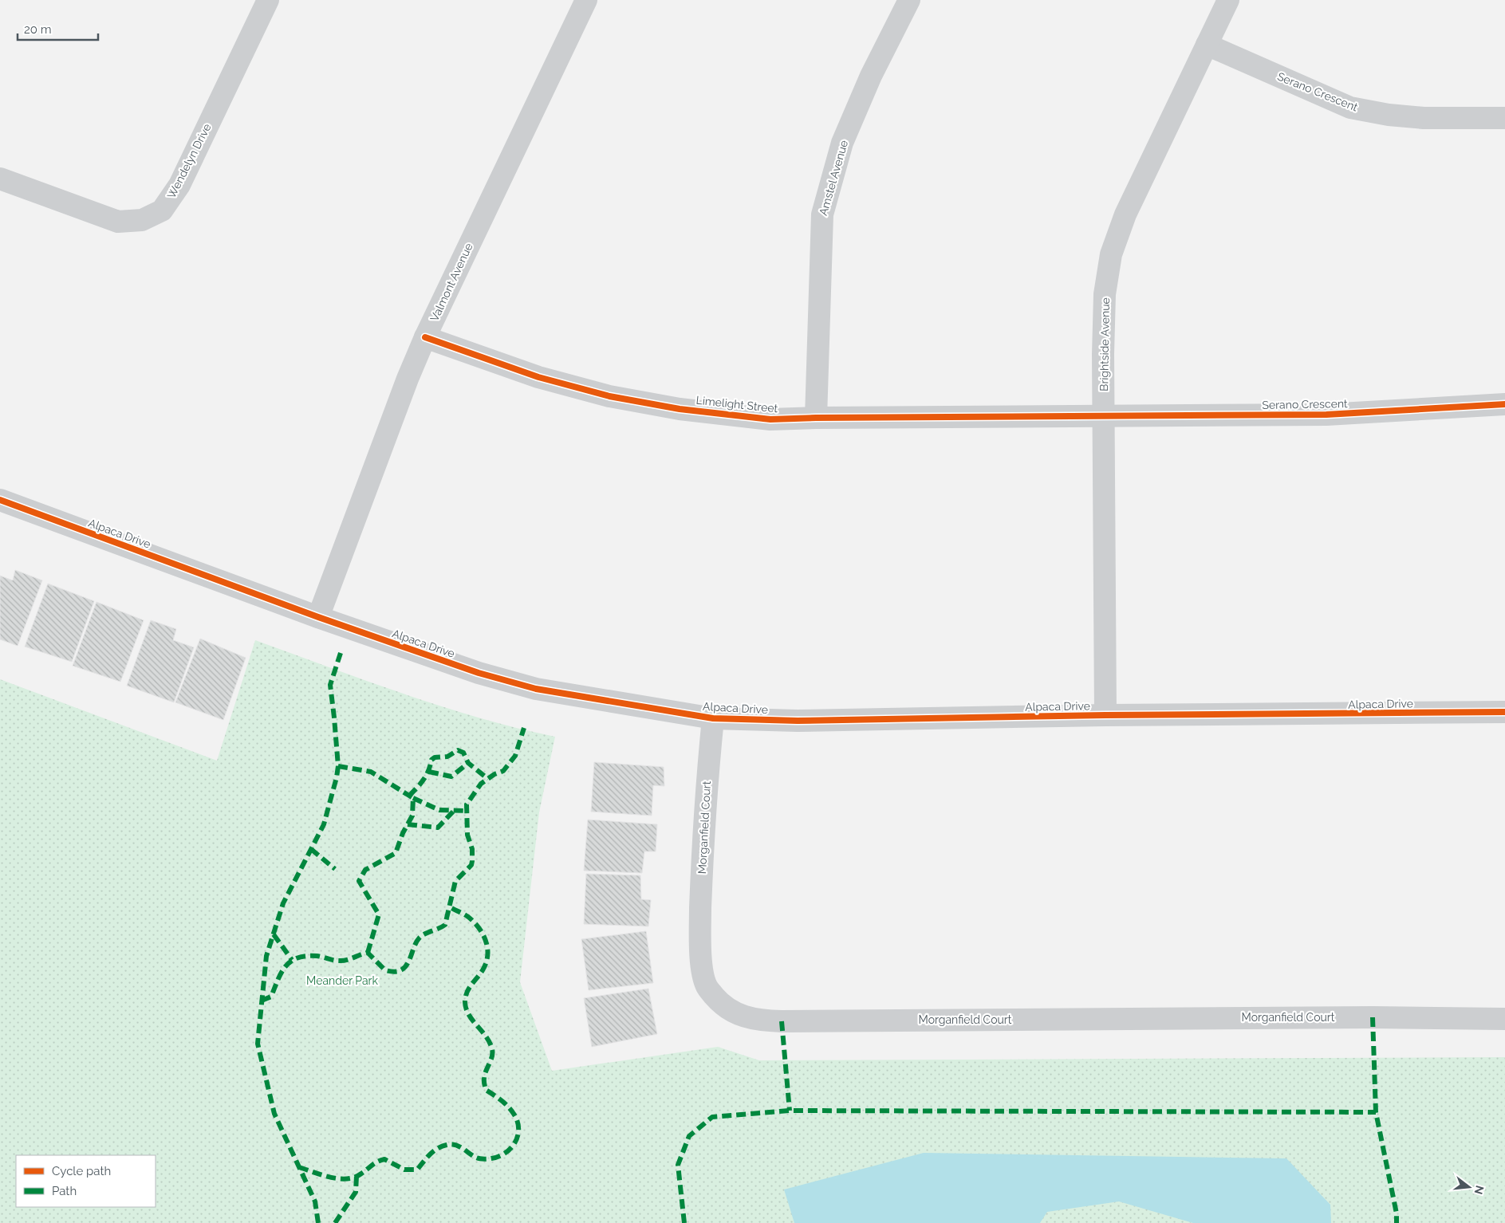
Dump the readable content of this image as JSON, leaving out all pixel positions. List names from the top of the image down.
{
  "streets": {
    "street": [
      "Serano Crescent",
      "Wendelyn Drive",
      "Amstel Avenue",
      "Valmont Avenue",
      "Brightside Avenue",
      "Limelight Street",
      "Alpaca Drive",
      "Morganfield Court"
    ]
  },
  "crossings": [
    ["Serano Crescent", "Brightside Avenue"],
    ["Serano Crescent", "Limelight Street"],
    ["Amstel Avenue", "Limelight Street"],
    ["Valmont Avenue", "Limelight Street"],
    ["Valmont Avenue", "Alpaca Drive"],
    ["Brightside Avenue", "Limelight Street"],
    ["Brightside Avenue", "Alpaca Drive"],
    ["Alpaca Drive", "Morganfield Court"]
  ],
  "parks": ["Meander Park"],
  "legend": ["Cycle path", "Path"],
  "scale_bar": "20 m",
  "north": "right"
}
